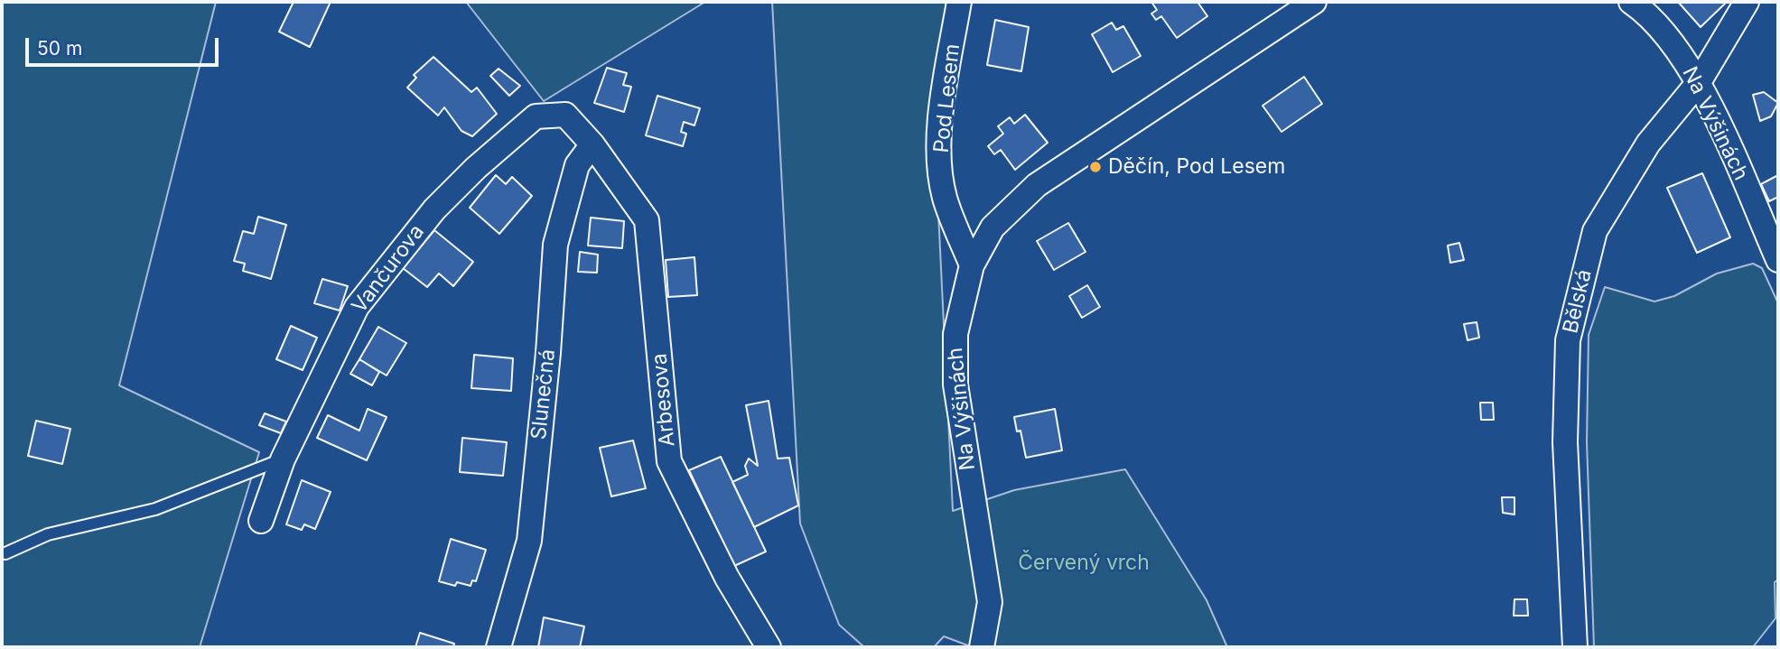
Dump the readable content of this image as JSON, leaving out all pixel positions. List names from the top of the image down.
{
  "streets": {
    "street": [
      "Pod Lesem",
      "Na Výšinách",
      "Vančurova",
      "Bělská",
      "Slunečná",
      "Arbesova"
    ]
  },
  "crossings": [
    ["Pod Lesem", "Na Výšinách"],
    ["Na Výšinách", "Bělská"],
    ["Vančurova", "Slunečná"],
    ["Vančurova", "Arbesova"],
    ["Slunečná", "Arbesova"]
  ],
  "parks": ["Červený vrch"],
  "places": ["Děčín, Pod Lesem"],
  "scale_bar": "50 m"
}
